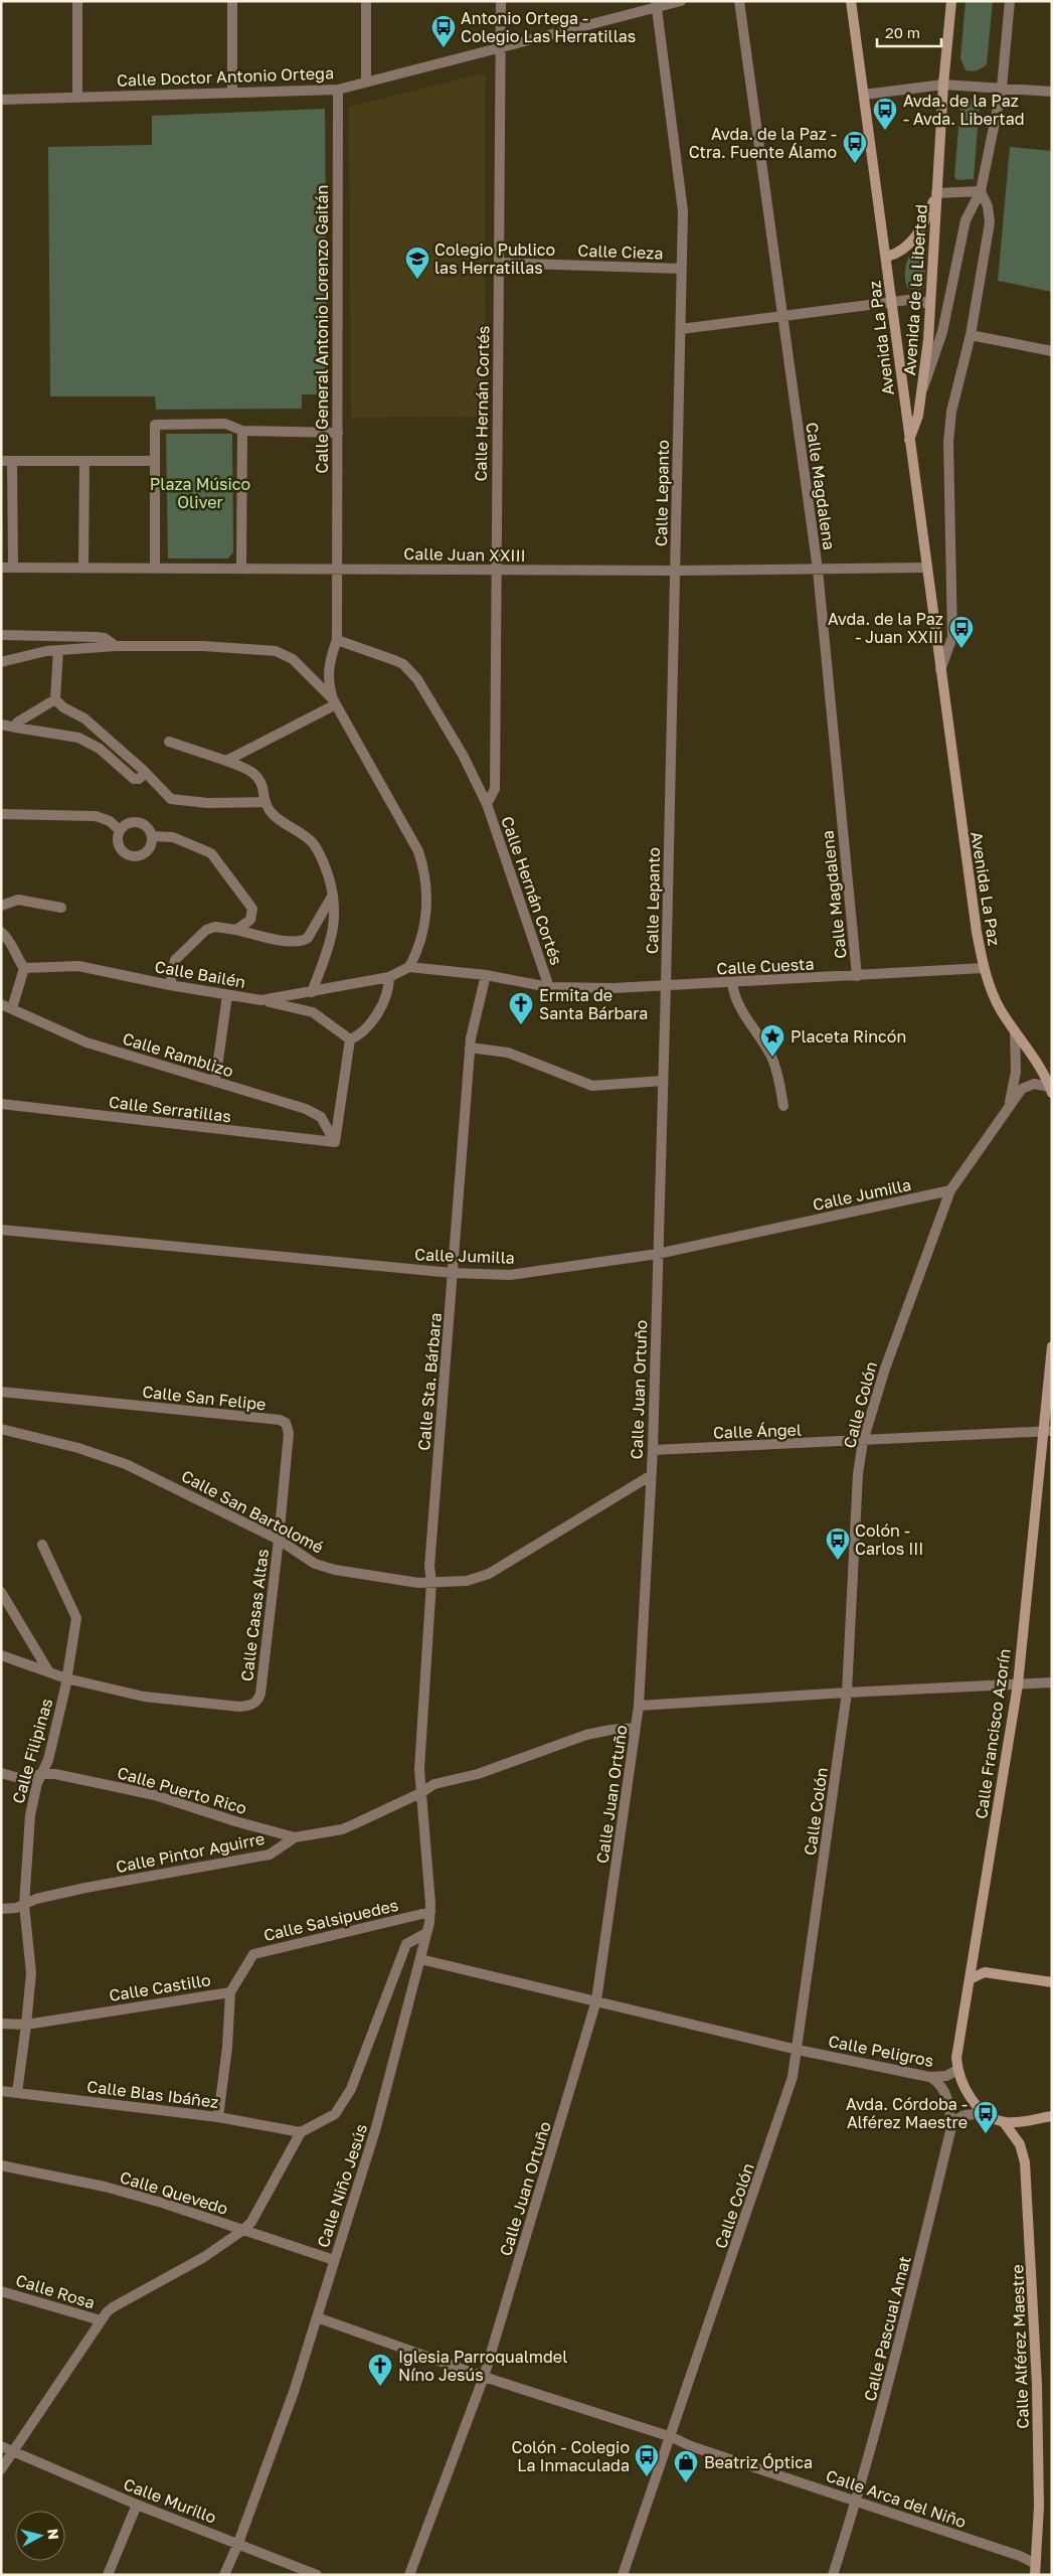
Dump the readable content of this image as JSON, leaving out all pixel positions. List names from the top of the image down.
{
  "streets": {
    "main road": [
      "Avenida de la Libertad",
      "Avenida La Paz",
      "Calle Francisco Azorín",
      "Calle Alférez Maestre"
    ],
    "street": [
      "Calle Doctor Antonio Ortega",
      "Calle Cieza",
      "Calle General Antonio Lorenzo Gaitán",
      "Calle Hernán Cortés",
      "Calle Magdalena",
      "Calle Lepanto",
      "Calle Juan XXIII",
      "Calle Cuesta",
      "Calle Bailén",
      "Calle Ramblizo",
      "Calle Serratillas",
      "Calle Jumilla",
      "Calle Sta. Bárbara",
      "Calle Juan Ortuño",
      "Calle San Felipe",
      "Calle Colón",
      "Calle Ángel",
      "Calle San Bartolomé",
      "Calle Casas Altas",
      "Calle Filipinas",
      "Calle Puerto Rico",
      "Calle Pintor Aguirre",
      "Calle Salsipuedes",
      "Calle Castillo",
      "Calle Peligros",
      "Calle Blas Ibáñez",
      "Calle Niño Jesús",
      "Calle Quevedo",
      "Calle Rosa",
      "Calle Pascual Amat",
      "Calle Arca del Niño",
      "Calle Murillo"
    ]
  },
  "crossings": [
    ["Calle Doctor Antonio Ortega", "Calle General Antonio Lorenzo Gaitán"],
    ["Calle Doctor Antonio Ortega", "Calle Hernán Cortés"],
    ["Calle Doctor Antonio Ortega", "Calle Lepanto"],
    ["Calle Cieza", "Calle Hernán Cortés"],
    ["Calle Cieza", "Calle Lepanto"],
    ["Avenida de la Libertad", "Avenida La Paz"],
    ["Calle General Antonio Lorenzo Gaitán", "Calle Hernán Cortés"],
    ["Calle General Antonio Lorenzo Gaitán", "Calle Juan XXIII"],
    ["Avenida La Paz", "Calle Juan XXIII"],
    ["Avenida La Paz", "Calle Cuesta"],
    ["Avenida La Paz", "Calle Colón"],
    ["Calle Hernán Cortés", "Calle Juan XXIII"],
    ["Calle Hernán Cortés", "Calle Cuesta"],
    ["Calle Magdalena", "Calle Juan XXIII"],
    ["Calle Magdalena", "Calle Cuesta"],
    ["Calle Lepanto", "Calle Juan XXIII"],
    ["Calle Lepanto", "Calle Cuesta"],
    ["Calle Lepanto", "Calle Juan Ortuño"],
    ["Calle Cuesta", "Calle Bailén"],
    ["Calle Cuesta", "Calle Sta. Bárbara"],
    ["Calle Cuesta", "Calle Juan Ortuño"],
    ["Calle Ramblizo", "Calle Serratillas"],
    ["Calle Jumilla", "Calle Sta. Bárbara"],
    ["Calle Jumilla", "Calle Juan Ortuño"],
    ["Calle Jumilla", "Calle Colón"],
    ["Calle Sta. Bárbara", "Calle San Bartolomé"],
    ["Calle Sta. Bárbara", "Calle Pintor Aguirre"],
    ["Calle Sta. Bárbara", "Calle Niño Jesús"],
    ["Calle Juan Ortuño", "Calle Ángel"],
    ["Calle Juan Ortuño", "Calle San Bartolomé"],
    ["Calle Juan Ortuño", "Calle Pintor Aguirre"],
    ["Calle Juan Ortuño", "Calle Peligros"],
    ["Calle Juan Ortuño", "Calle Arca del Niño"],
    ["Calle San Felipe", "Calle San Bartolomé"],
    ["Calle San Felipe", "Calle Casas Altas"],
    ["Calle Colón", "Calle Ángel"],
    ["Calle Colón", "Calle Peligros"],
    ["Calle Colón", "Calle Arca del Niño"],
    ["Calle Ángel", "Calle Francisco Azorín"],
    ["Calle San Bartolomé", "Calle Casas Altas"],
    ["Calle Casas Altas", "Calle Filipinas"],
    ["Calle Francisco Azorín", "Calle Peligros"],
    ["Calle Filipinas", "Calle Puerto Rico"],
    ["Calle Filipinas", "Calle Pintor Aguirre"],
    ["Calle Filipinas", "Calle Castillo"],
    ["Calle Filipinas", "Calle Blas Ibáñez"],
    ["Calle Puerto Rico", "Calle Pintor Aguirre"],
    ["Calle Pintor Aguirre", "Calle Niño Jesús"],
    ["Calle Salsipuedes", "Calle Castillo"],
    ["Calle Salsipuedes", "Calle Niño Jesús"],
    ["Calle Castillo", "Calle Blas Ibáñez"],
    ["Calle Peligros", "Calle Niño Jesús"],
    ["Calle Niño Jesús", "Calle Quevedo"],
    ["Calle Niño Jesús", "Calle Arca del Niño"],
    ["Calle Niño Jesús", "Calle Murillo"],
    ["Calle Pascual Amat", "Calle Arca del Niño"],
    ["Calle Alférez Maestre", "Calle Arca del Niño"]
  ],
  "parks": ["Plaza Músico Oliver"],
  "places": {
    "bus stop": [
      "Antonio Ortega - Colegio Las Herratillas",
      "Avda. de la Paz - Avda. Libertad",
      "Avda. de la Paz - Ctra. Fuente Álamo",
      "Avda. de la Paz - Juan XXIII",
      "Colón - Carlos III",
      "Avda. Córdoba - Alférez Maestre",
      "Colón - Colegio La Inmaculada"
    ],
    "school or university": ["Colegio Publico las Herratillas"],
    "church": ["Ermita de Santa Bárbara", "Iglesia Parroqualmdel Níno Jesús"],
    "place": ["Placeta Rincón"],
    "shop": ["Beatriz Óptica"]
  },
  "scale_bar": "20 m",
  "north": "right"
}
